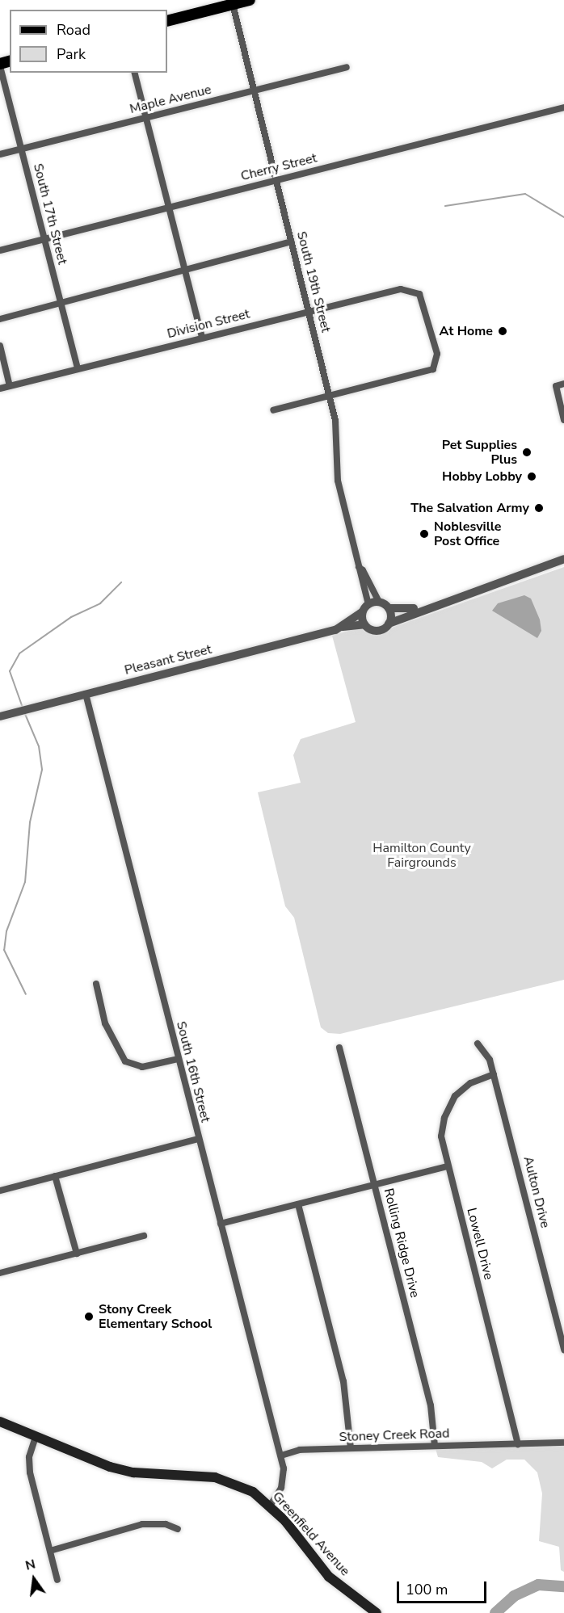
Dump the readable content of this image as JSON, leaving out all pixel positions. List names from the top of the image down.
{
  "streets": {
    "main road": ["Greenfield Avenue"],
    "street": [
      "Maple Avenue",
      "Cherry Street",
      "South 17th Street",
      "South 19th Street",
      "Division Street",
      "Pleasant Street",
      "South 16th Street",
      "Aulton Drive",
      "Rolling Ridge Drive",
      "Lowell Drive",
      "Stoney Creek Road"
    ]
  },
  "crossings": [
    ["Maple Avenue", "South 17th Street"],
    ["Maple Avenue", "South 19th Street"],
    ["Cherry Street", "South 17th Street"],
    ["Cherry Street", "South 19th Street"],
    ["South 17th Street", "Division Street"],
    ["South 19th Street", "Division Street"],
    ["South 19th Street", "Pleasant Street"],
    ["Pleasant Street", "South 16th Street"],
    ["South 16th Street", "Stoney Creek Road"],
    ["Aulton Drive", "Lowell Drive"],
    ["Rolling Ridge Drive", "Stoney Creek Road"],
    ["Lowell Drive", "Stoney Creek Road"]
  ],
  "parks": ["Hamilton County Fairgrounds"],
  "places": [
    "At Home",
    "Pet Supplies Plus",
    "Hobby Lobby",
    "The Salvation Army",
    "Noblesville Post Office",
    "Stony Creek Elementary School"
  ],
  "legend": ["Road", "Park"],
  "scale_bar": "100 m",
  "north": "top"
}
